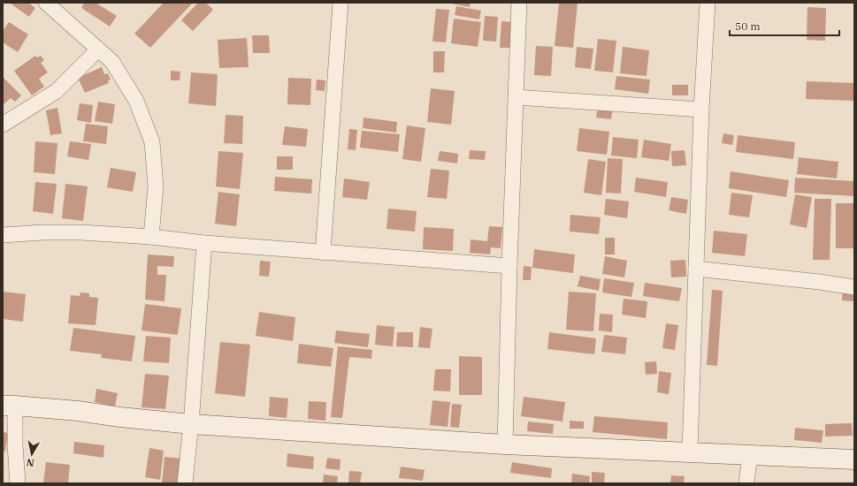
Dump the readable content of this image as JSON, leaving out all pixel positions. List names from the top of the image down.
{
  "scale_bar": "50 m",
  "north": "bottom"
}
